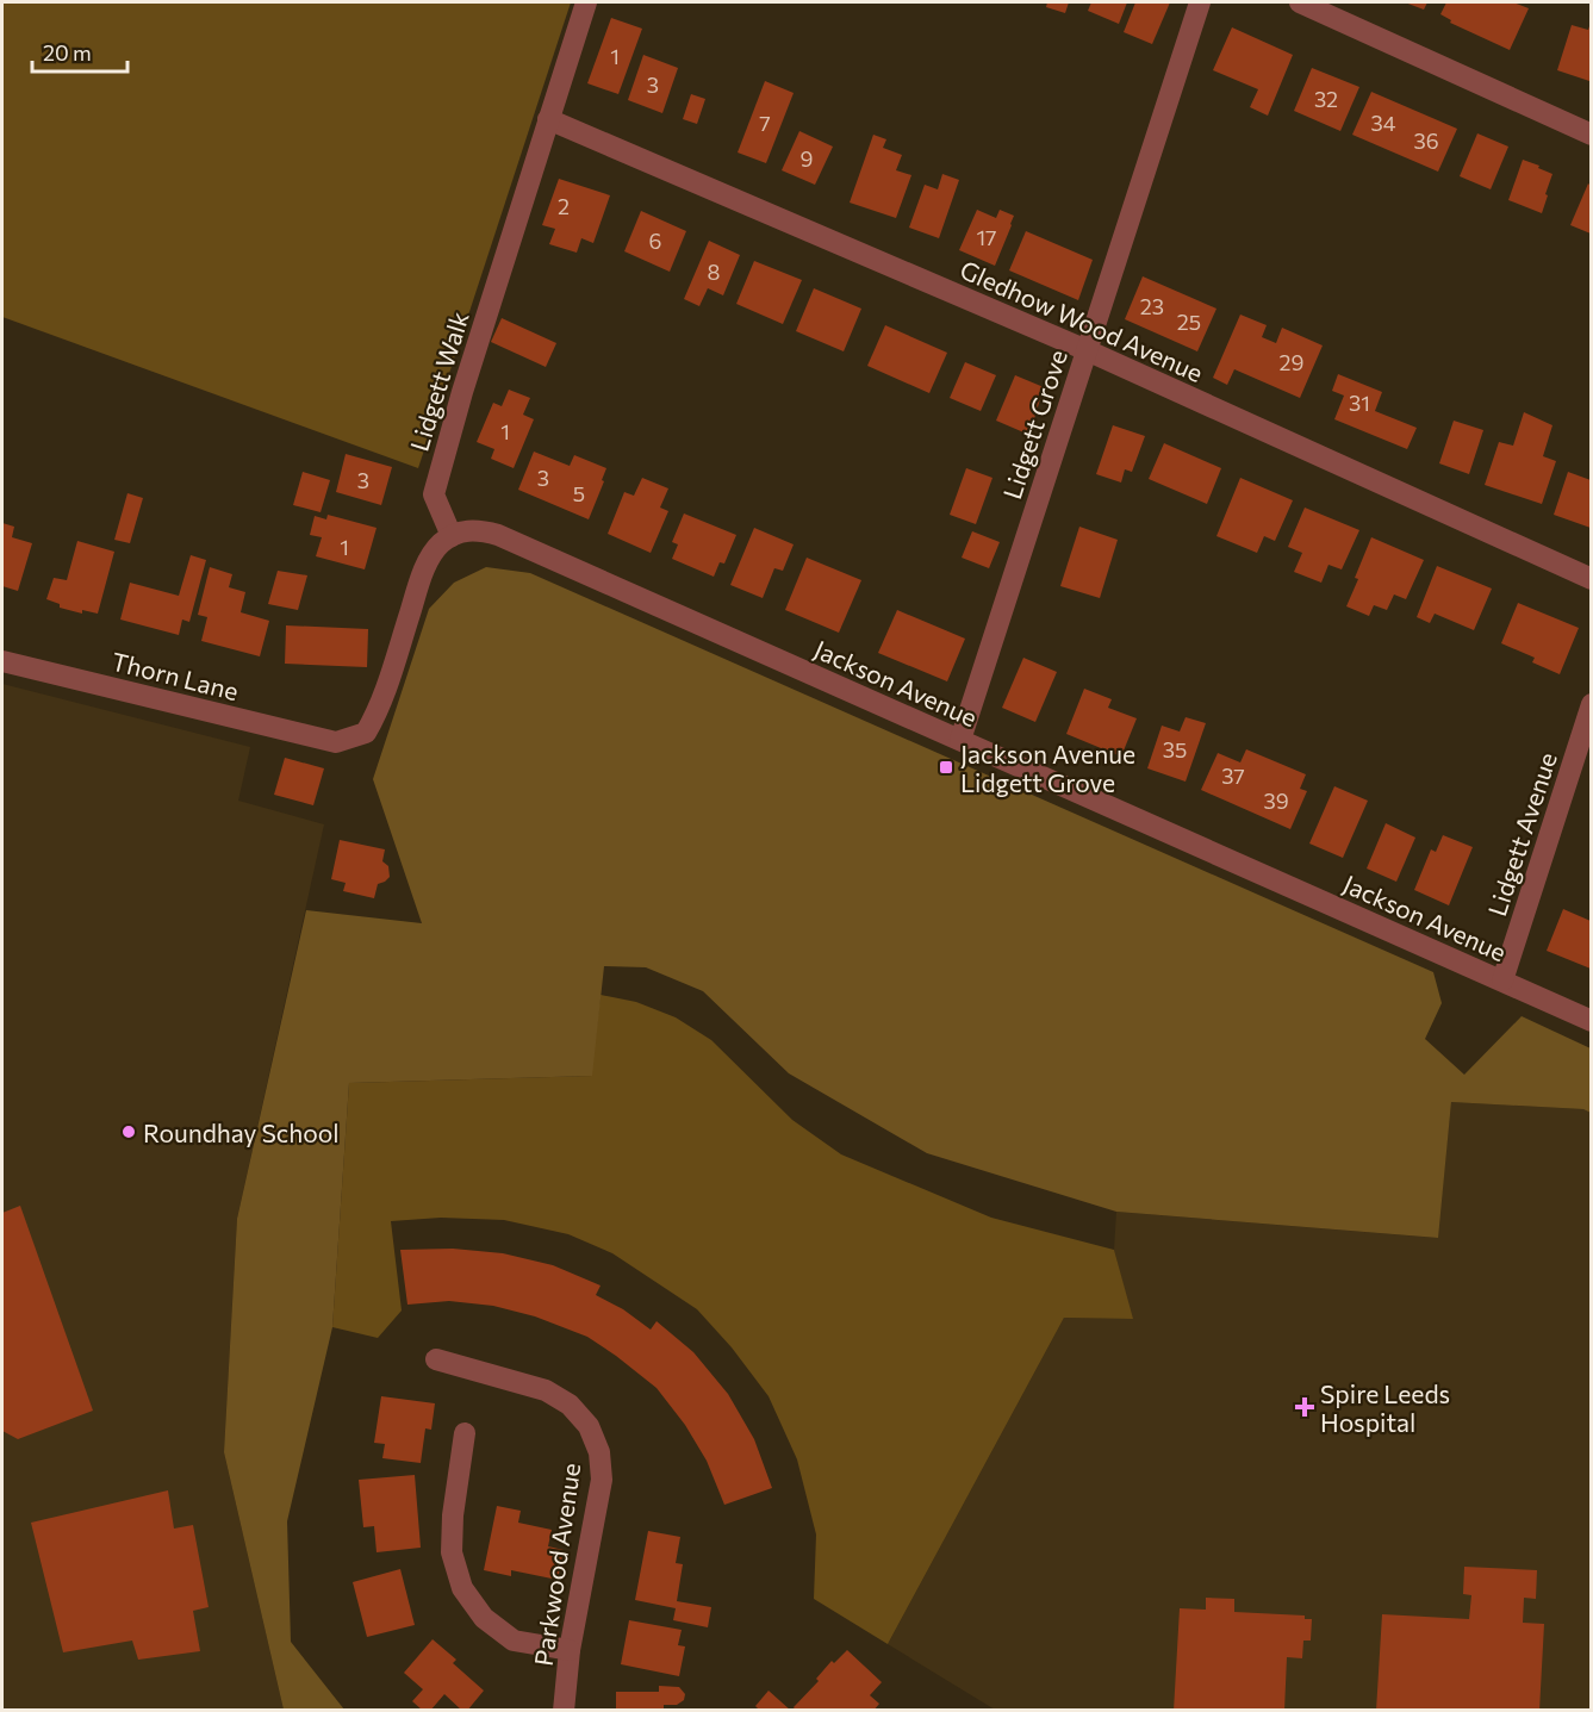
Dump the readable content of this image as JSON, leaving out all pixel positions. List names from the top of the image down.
{
  "streets": {
    "street": [
      "Gledhow Wood Avenue",
      "Lidgett Walk",
      "Lidgett Grove",
      "Thorn Lane",
      "Jackson Avenue",
      "Lidgett Avenue",
      "Parkwood Avenue"
    ]
  },
  "crossings": [
    ["Gledhow Wood Avenue", "Lidgett Walk"],
    ["Gledhow Wood Avenue", "Lidgett Grove"],
    ["Lidgett Walk", "Thorn Lane"],
    ["Lidgett Walk", "Jackson Avenue"],
    ["Lidgett Grove", "Jackson Avenue"],
    ["Thorn Lane", "Jackson Avenue"],
    ["Jackson Avenue", "Lidgett Avenue"]
  ],
  "places": {
    "transit": ["Jackson Avenue Lidgett Grove"],
    "other": ["Roundhay School"],
    "health": ["Spire Leeds Hospital"]
  },
  "house_numbers": [
    "1",
    "3",
    "32",
    "7",
    "34",
    "36",
    "9",
    "2",
    "17",
    "6",
    "8",
    "23",
    "25",
    "29",
    "31",
    "1",
    "3",
    "3",
    "5",
    "1",
    "35",
    "37",
    "39"
  ],
  "scale_bar": "20 m"
}
